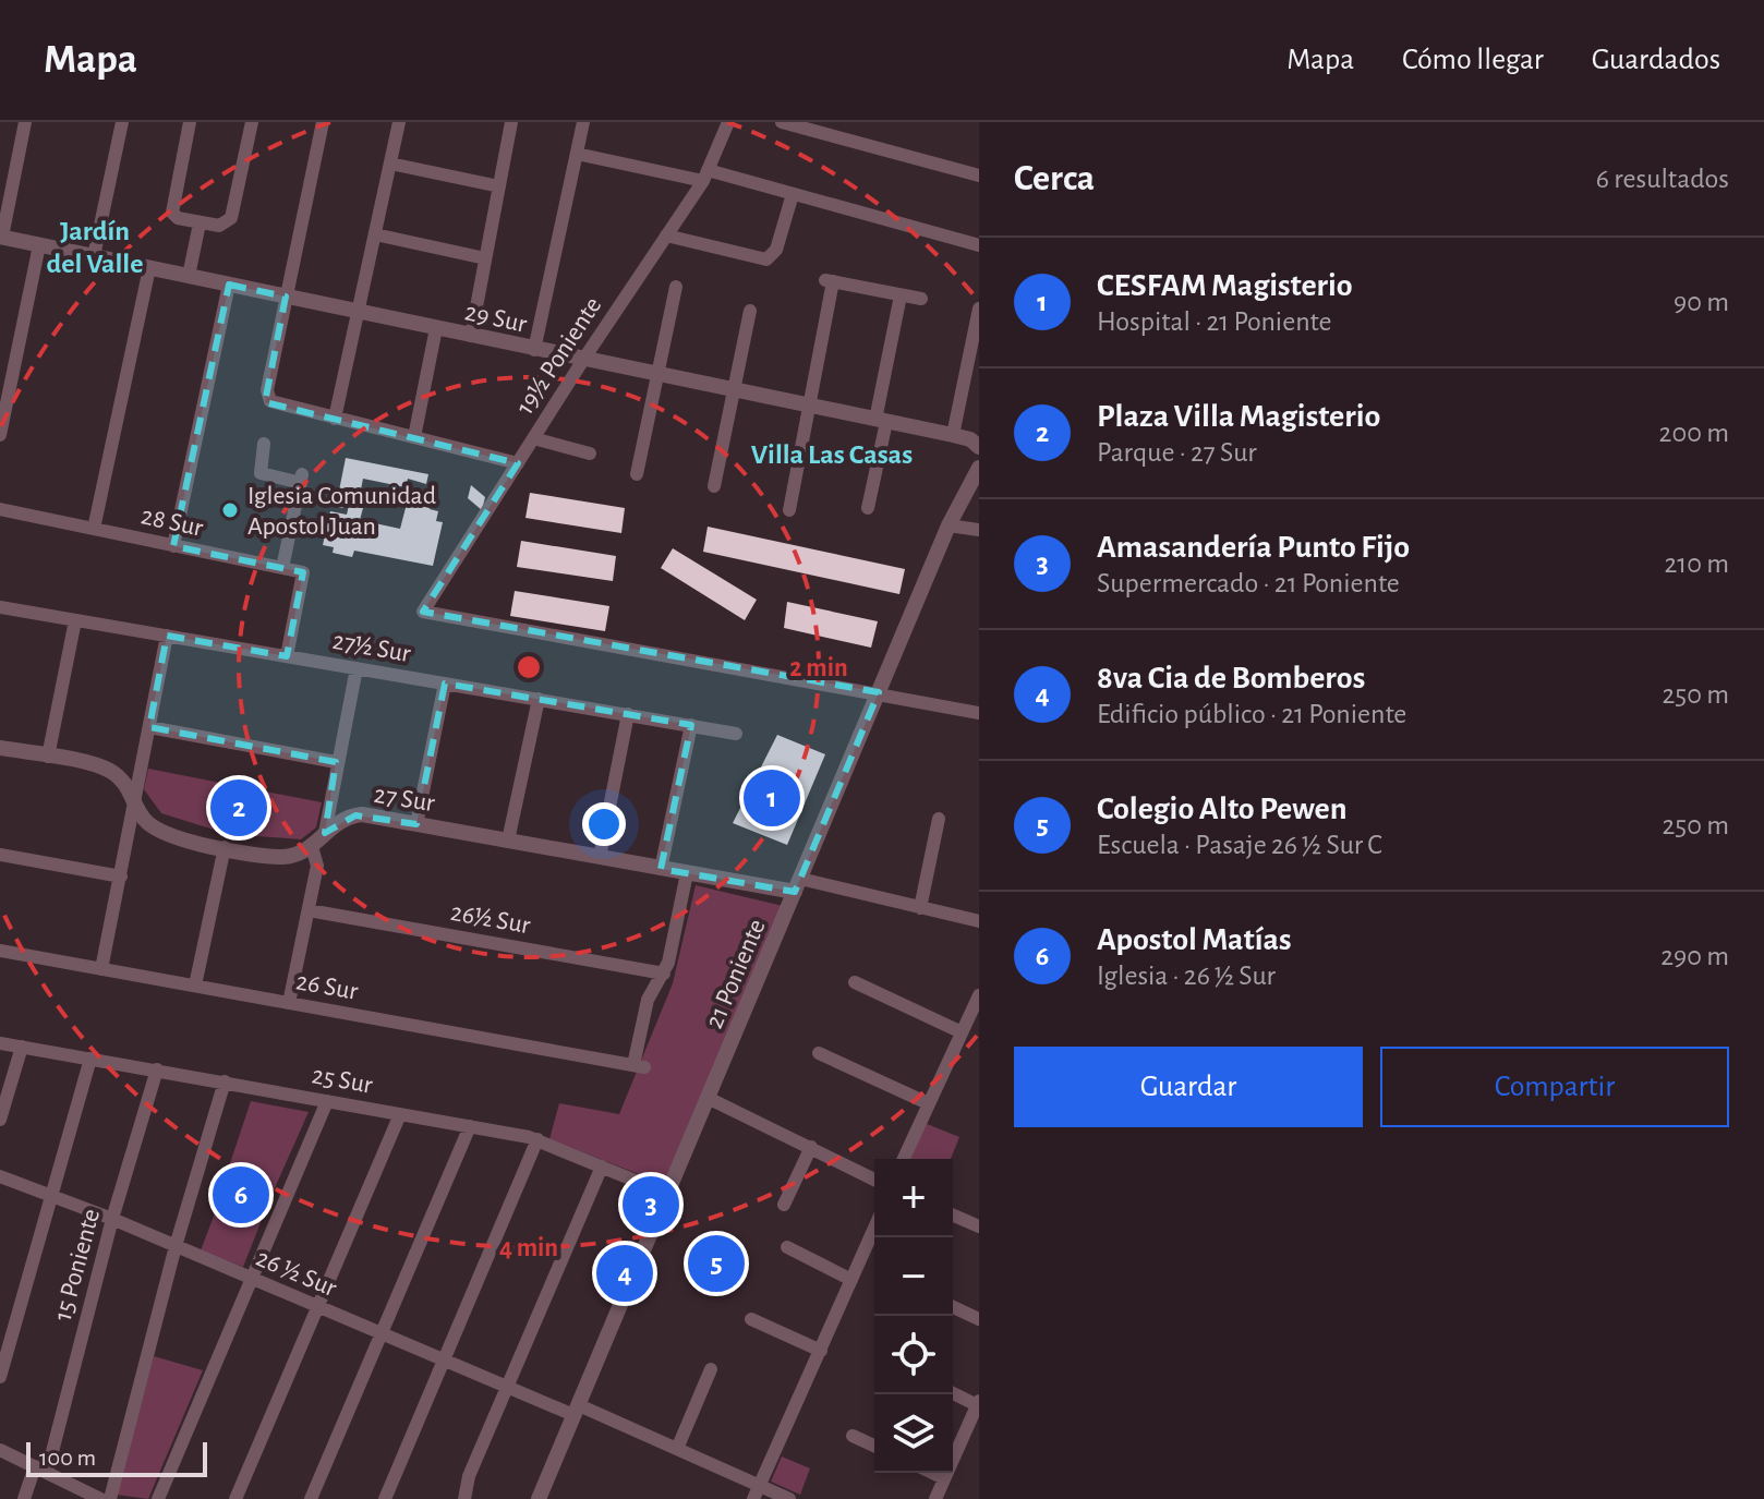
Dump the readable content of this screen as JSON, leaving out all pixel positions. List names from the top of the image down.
{
  "streets": {
    "street": [
      "29 Sur",
      "19½ Poniente",
      "28 Sur",
      "27½ Sur",
      "27 Sur",
      "26½ Sur",
      "21 Poniente",
      "26 Sur",
      "25 Sur",
      "15 Poniente",
      "26 ½ Sur"
    ]
  },
  "crossings": [
    ["29 Sur", "19½ Poniente"],
    ["19½ Poniente", "21 Poniente"],
    ["27 Sur", "21 Poniente"],
    ["26½ Sur", "26 Sur"],
    ["21 Poniente", "25 Sur"],
    ["21 Poniente", "26 ½ Sur"],
    ["25 Sur", "15 Poniente"],
    ["15 Poniente", "26 ½ Sur"]
  ],
  "districts": ["Jardín del Valle", "Villa Las Casas"],
  "places": ["Iglesia Comunidad Apostol Juan"],
  "scale_bar": "100 m",
  "page": {
    "header": "Mapa",
    "nav": ["Mapa", "Cómo llegar", "Guardados"],
    "heading": ["Cerca", "6 resultados"],
    "list": [
      {
        "mark": "1",
        "name": "CESFAM Magisterio",
        "note": "Hospital · 21 Poniente",
        "value": "90 m"
      },
      {
        "mark": "2",
        "name": "Plaza Villa Magisterio",
        "note": "Parque · 27 Sur",
        "value": "200 m"
      },
      {
        "mark": "3",
        "name": "Amasandería Punto Fijo",
        "note": "Supermercado · 21 Poniente",
        "value": "210 m"
      },
      {
        "mark": "4",
        "name": "8va Cia de Bomberos",
        "note": "Edificio público · 21 Poniente",
        "value": "250 m"
      },
      {
        "mark": "5",
        "name": "Colegio Alto Pewen",
        "note": "Escuela · Pasaje 26 ½ Sur C",
        "value": "250 m"
      },
      {
        "mark": "6",
        "name": "Apostol Matías",
        "note": "Iglesia · 26 ½ Sur",
        "value": "290 m"
      }
    ],
    "pins": [
      "1",
      "2",
      "6",
      "3",
      "5",
      "4"
    ],
    "buttons": ["Guardar", "Compartir"],
    "map_buttons": ["+", "−"],
    "scale": "100 m"
  },
  "rings": ["2 min", "4 min"]
}
